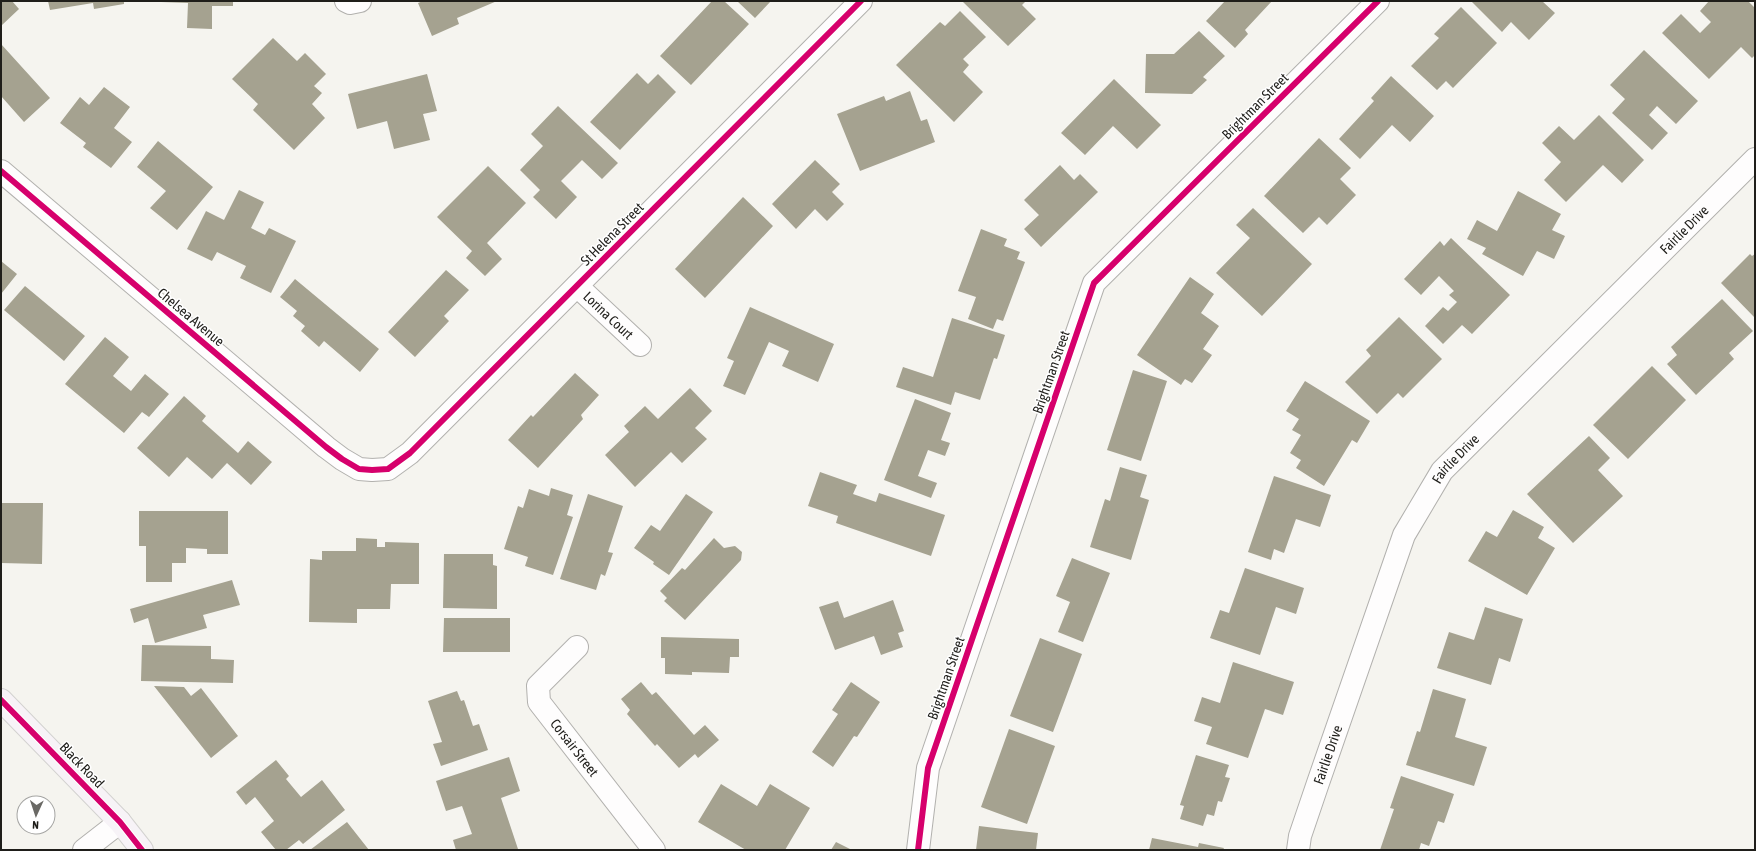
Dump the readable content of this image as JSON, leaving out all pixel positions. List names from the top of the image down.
{
  "streets": {
    "main road": ["Black Road"],
    "street": [
      "Brightman Street",
      "Fairlie Drive",
      "St Helena Street",
      "Lorina Court",
      "Chelsea Avenue",
      "Corsair Street"
    ]
  },
  "crossings": [
    ["St Helena Street", "Lorina Court"],
    ["St Helena Street", "Chelsea Avenue"]
  ],
  "north": "bottom"
}
